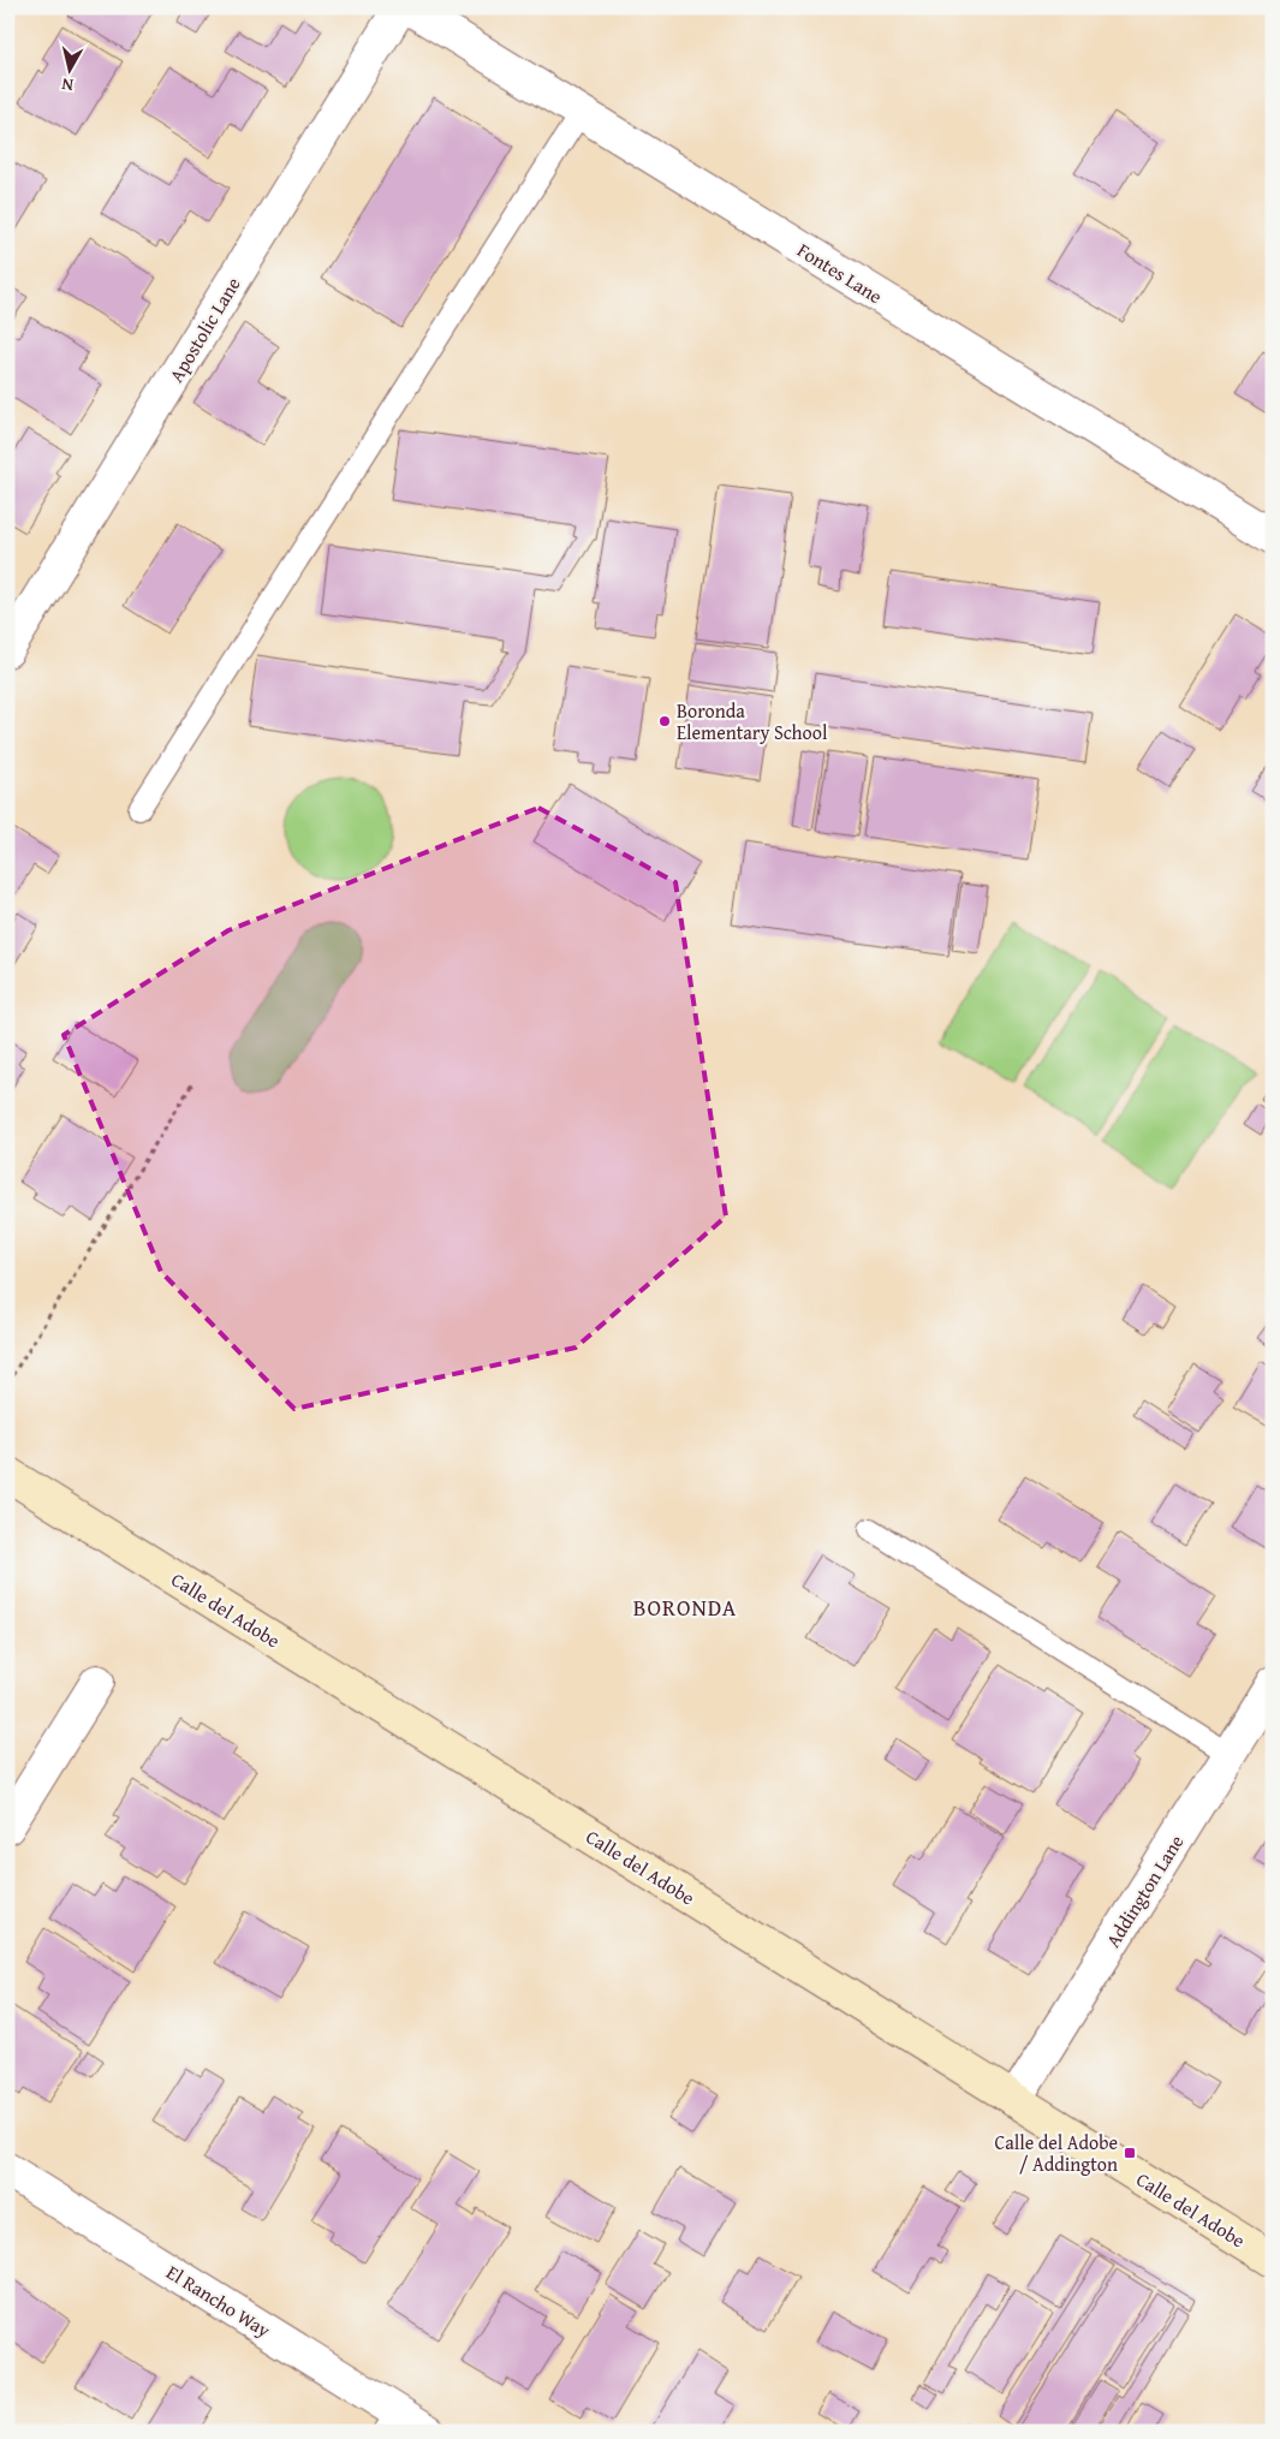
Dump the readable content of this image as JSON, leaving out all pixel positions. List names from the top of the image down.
{
  "streets": {
    "street": [
      "Fontes Lane",
      "Apostolic Lane",
      "Calle del Adobe",
      "Addington Lane",
      "El Rancho Way"
    ]
  },
  "crossings": [
    ["Calle del Adobe", "Addington Lane"]
  ],
  "districts": ["BORONDA"],
  "places": {
    "other": ["Boronda Elementary School"],
    "transit": ["Calle del Adobe / Addington"]
  },
  "north": "bottom"
}
